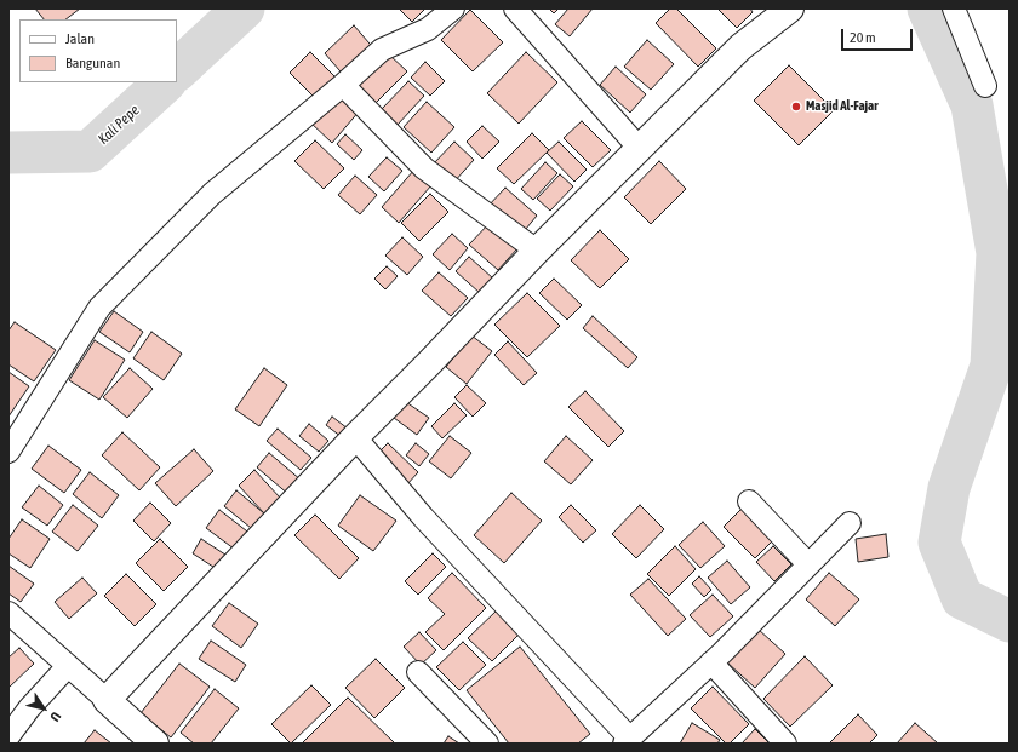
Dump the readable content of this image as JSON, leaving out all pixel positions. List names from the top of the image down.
{
  "water": ["Kali Pepe"],
  "places": ["Masjid Al-Fajar"],
  "legend": ["Jalan", "Bangunan"],
  "scale_bar": "20 m",
  "north": "bottom right"
}
